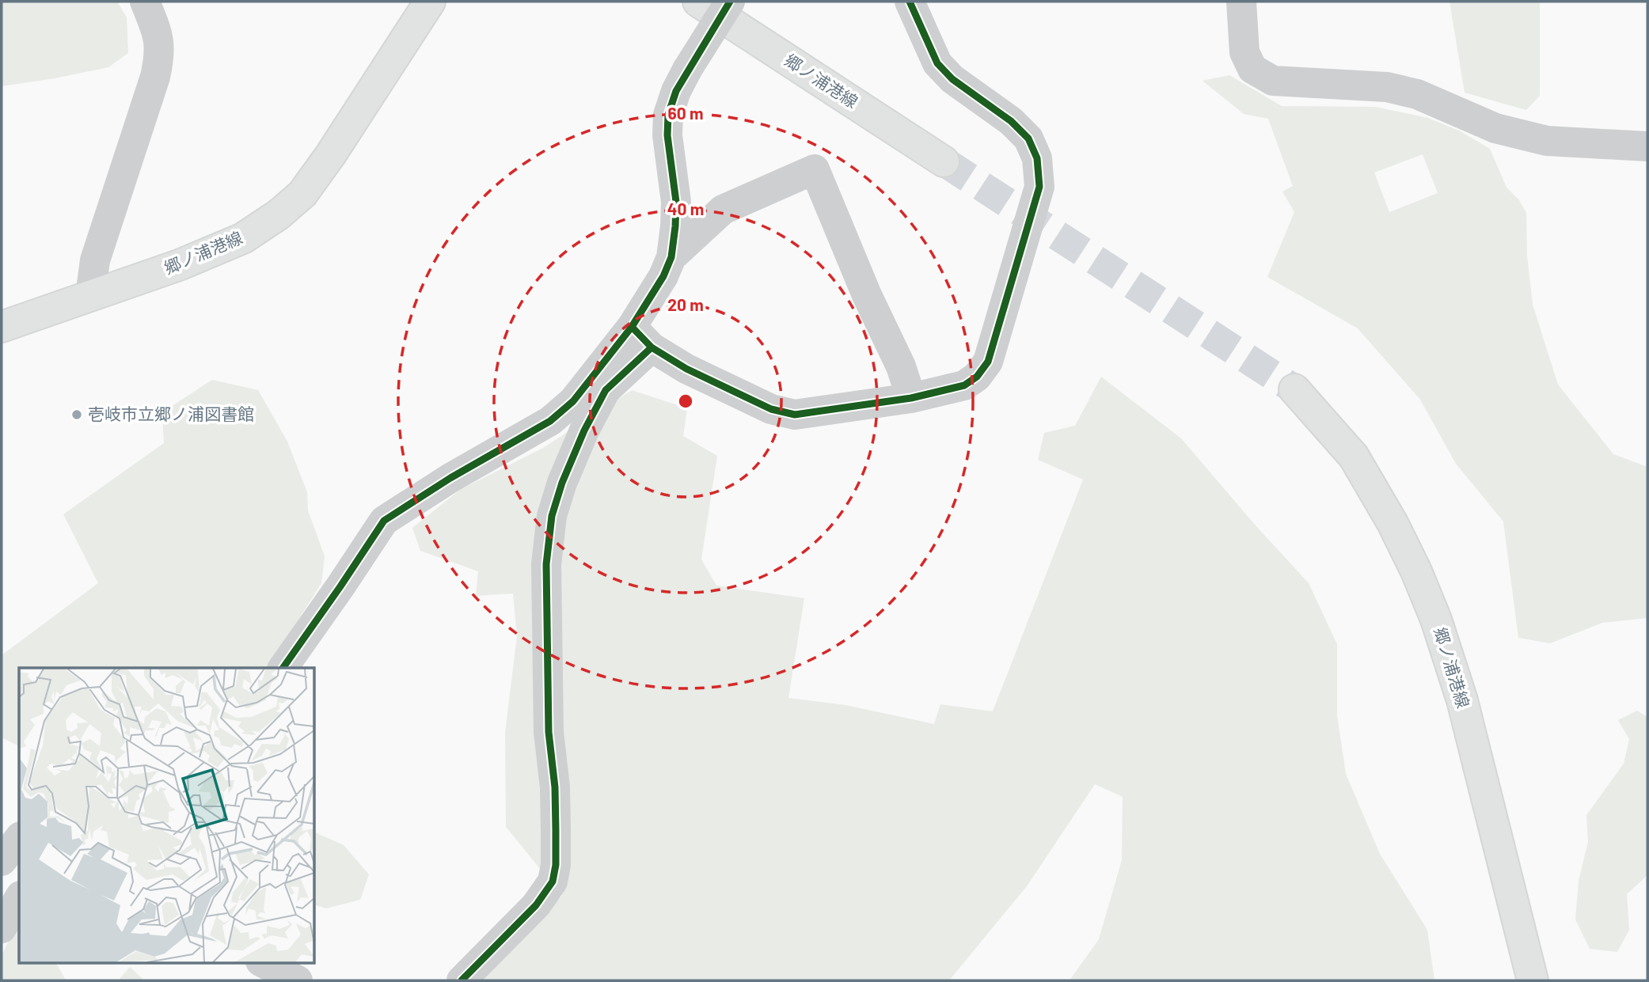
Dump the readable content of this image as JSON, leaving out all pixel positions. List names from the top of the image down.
{
  "streets": {
    "main road": ["郷ノ浦港線"]
  },
  "places": ["壱岐市立郷ノ浦図書館"],
  "rings": ["60 m", "40 m", "20 m"]
}
